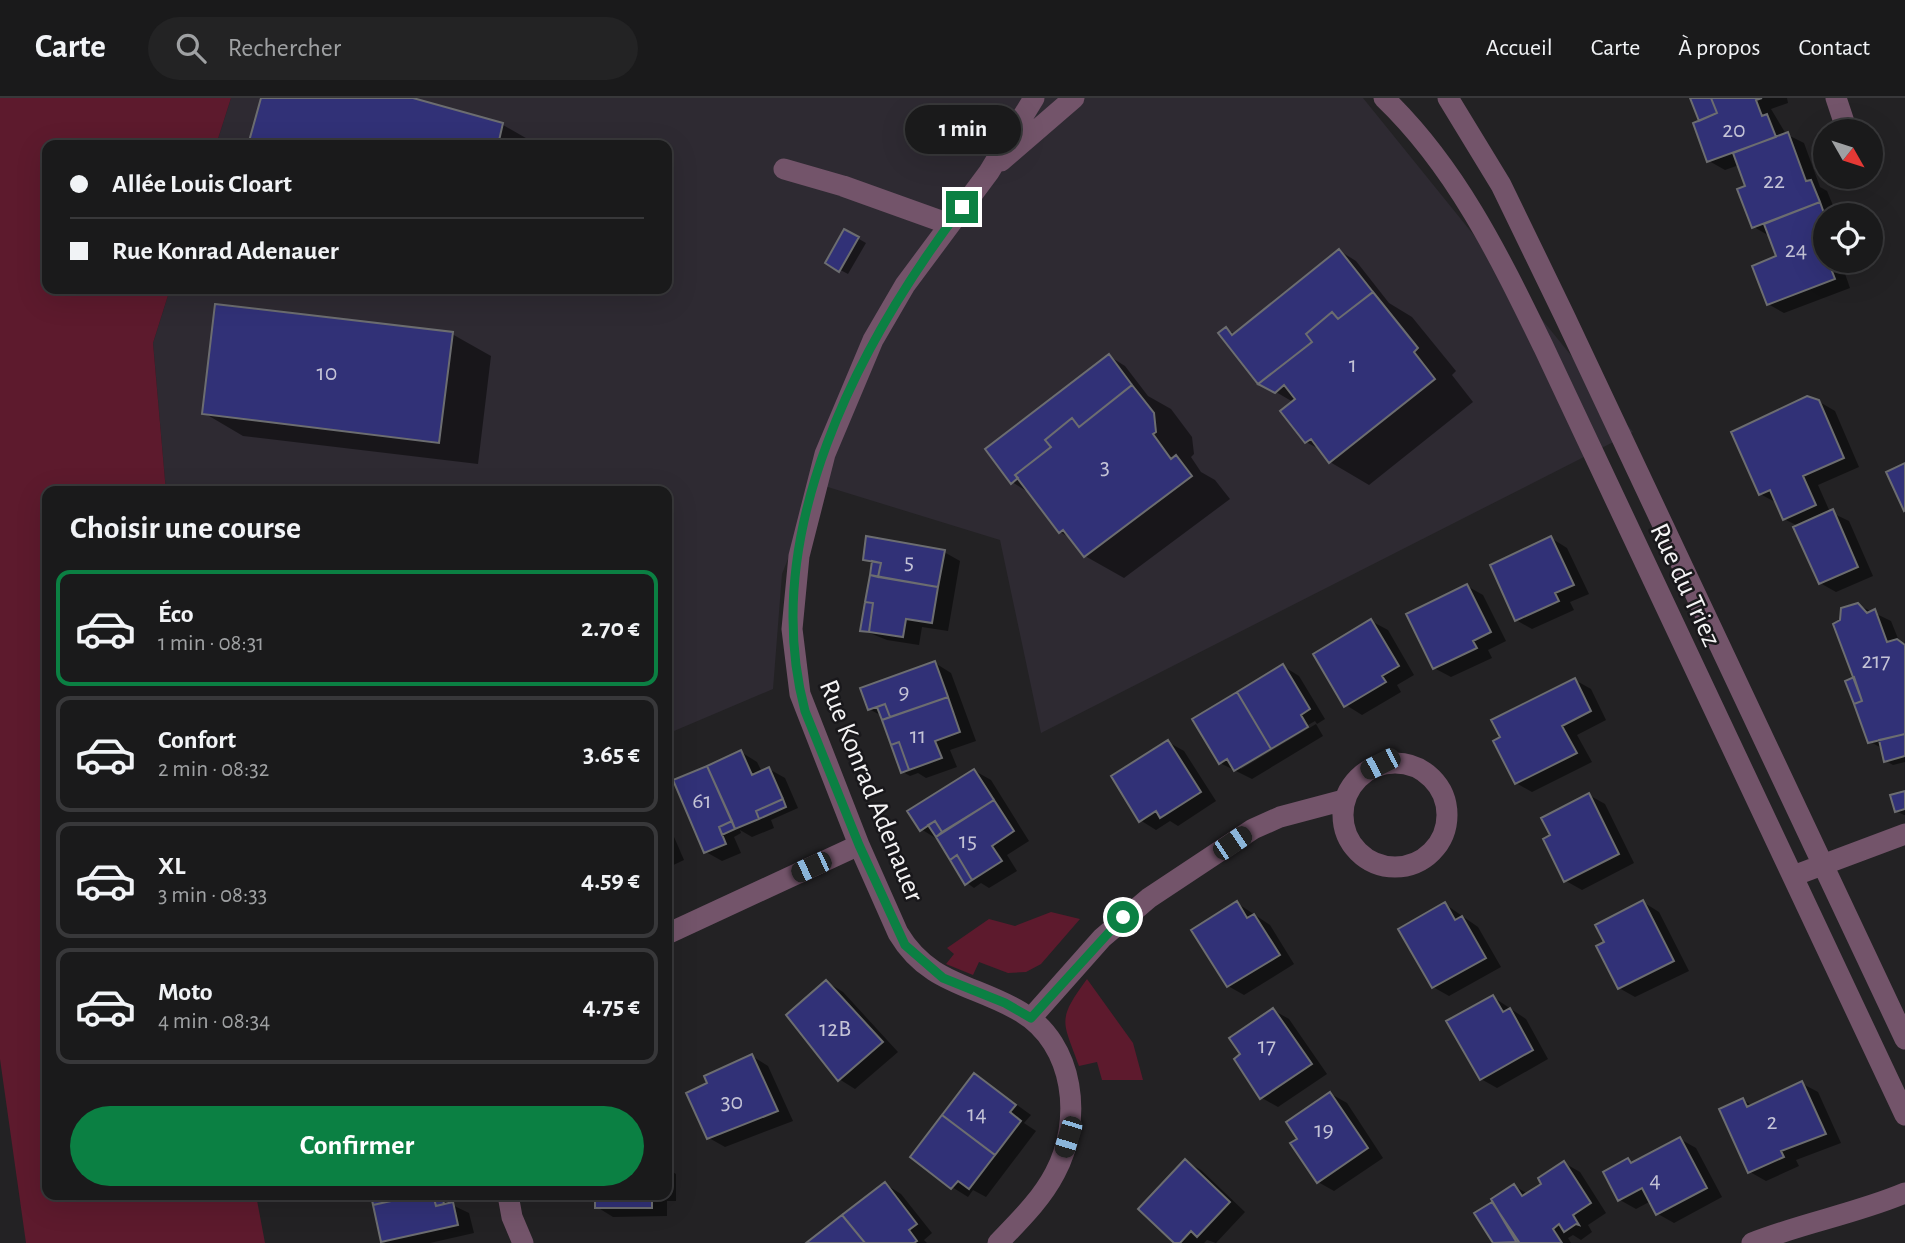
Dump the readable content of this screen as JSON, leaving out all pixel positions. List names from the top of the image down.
{
  "streets": {
    "street": ["Rue du Triez", "Rue Konrad Adenauer"]
  },
  "house_numbers": [
    "20",
    "22",
    "24",
    "1",
    "10",
    "3",
    "5",
    "217",
    "9",
    "11",
    "61",
    "15",
    "12B",
    "17",
    "30",
    "14",
    "2",
    "19",
    "4"
  ],
  "north": "bottom right",
  "page": {
    "header": "Carte",
    "search": "Rechercher",
    "nav": [
      "Accueil",
      "Carte",
      "À propos",
      "Contact"
    ],
    "bubble": "1 min",
    "banner": ["Allée Louis Cloart", "Rue Konrad Adenauer"],
    "heading": "Choisir une course",
    "list": [
      {
        "name": "Éco",
        "note": "1 min · 08:31",
        "value": "2.70 €"
      },
      {
        "name": "Confort",
        "note": "2 min · 08:32",
        "value": "3.65 €"
      },
      {
        "name": "XL",
        "note": "3 min · 08:33",
        "value": "4.59 €"
      },
      {
        "name": "Moto",
        "note": "4 min · 08:34",
        "value": "4.75 €"
      }
    ],
    "buttons": "Confirmer"
  }
}
